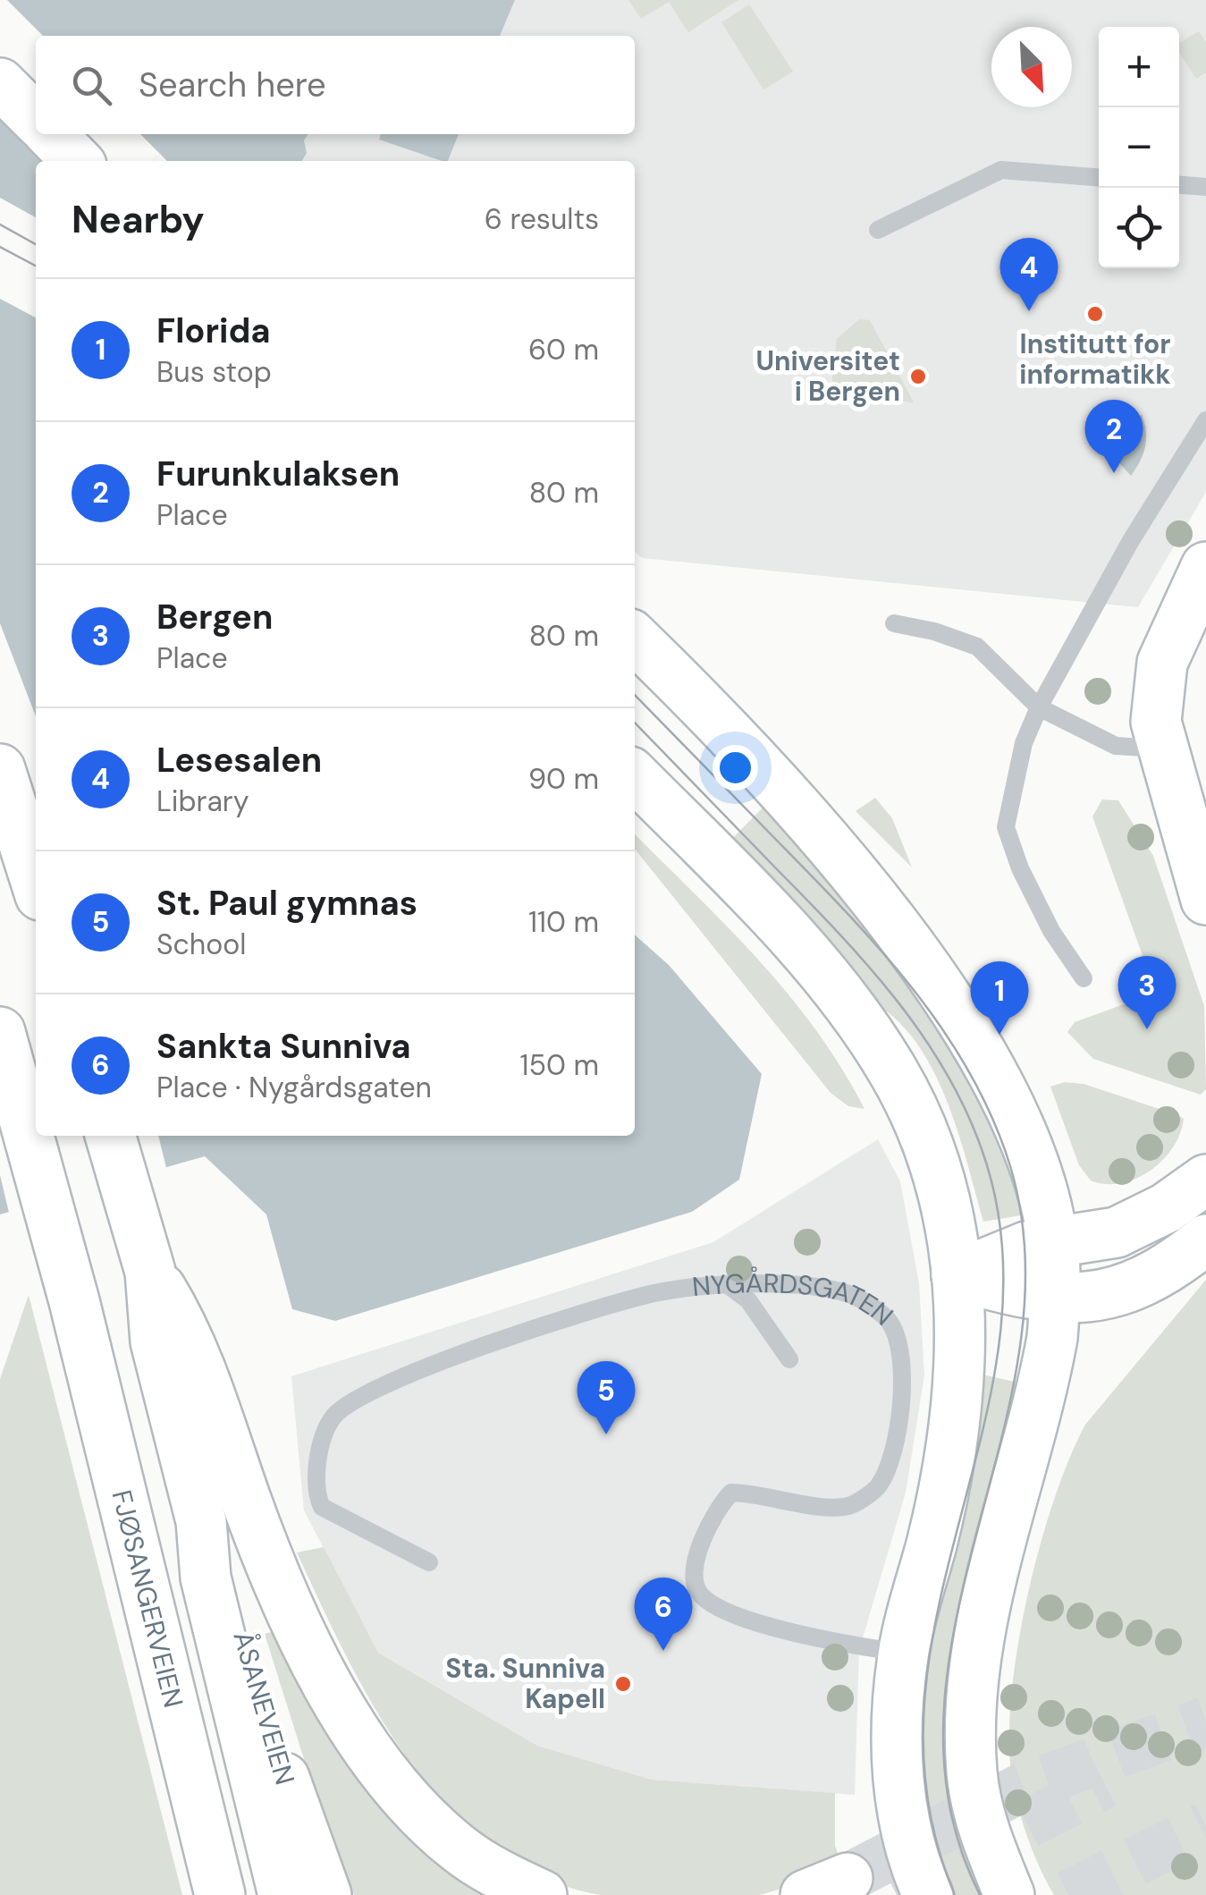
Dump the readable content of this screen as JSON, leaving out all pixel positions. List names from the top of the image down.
{
  "streets": {
    "main road": ["FJØSANGERVEIEN", "ÅSANEVEIEN"],
    "lane": ["NYGÅRDSGATEN"]
  },
  "places": ["Institutt for informatikk", "Universitet i Bergen", "Sta. Sunniva Kapell"],
  "north": "bottom right",
  "page": {
    "map_buttons": ["+", "−"],
    "search": "Search here",
    "heading": ["Nearby", "6 results"],
    "pins": [
      "4",
      "2",
      "3",
      "1",
      "5",
      "6"
    ],
    "list": [
      {
        "mark": "1",
        "name": "Florida",
        "note": "Bus stop",
        "value": "60 m"
      },
      {
        "mark": "2",
        "name": "Furunkulaksen",
        "note": "Place",
        "value": "80 m"
      },
      {
        "mark": "3",
        "name": "Bergen",
        "note": "Place",
        "value": "80 m"
      },
      {
        "mark": "4",
        "name": "Lesesalen",
        "note": "Library",
        "value": "90 m"
      },
      {
        "mark": "5",
        "name": "St. Paul gymnas",
        "note": "School",
        "value": "110 m"
      },
      {
        "mark": "6",
        "name": "Sankta Sunniva",
        "note": "Place · Nygårdsgaten",
        "value": "150 m"
      }
    ]
  }
}
